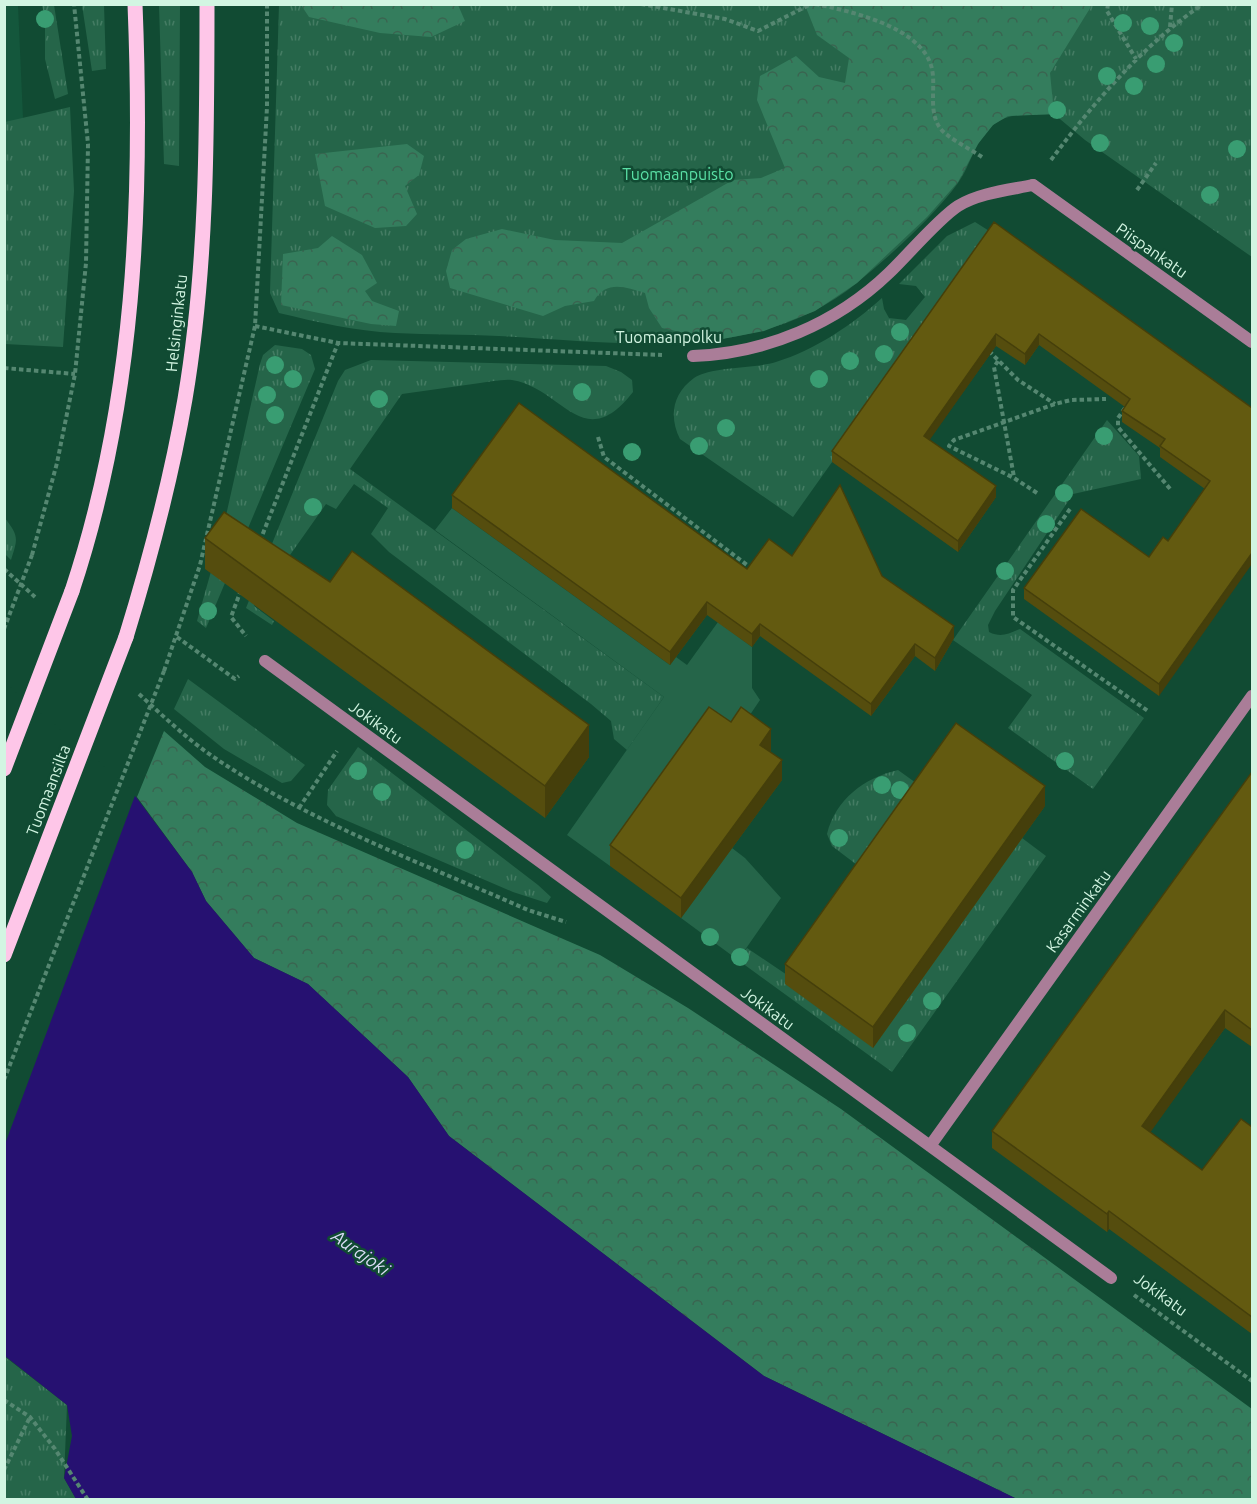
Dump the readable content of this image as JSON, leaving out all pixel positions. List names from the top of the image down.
{
  "streets": {
    "main road": ["Helsinginkatu", "Tuomaansilta"],
    "street": [
      "Piispankatu",
      "Tuomaanpolku",
      "Jokikatu",
      "Kasarminkatu"
    ]
  },
  "crossings": [
    ["Piispankatu", "Tuomaanpolku"],
    ["Helsinginkatu", "Tuomaansilta"],
    ["Jokikatu", "Kasarminkatu"]
  ],
  "water": ["Aurajoki"],
  "parks": ["Tuomaanpuisto"]
}
